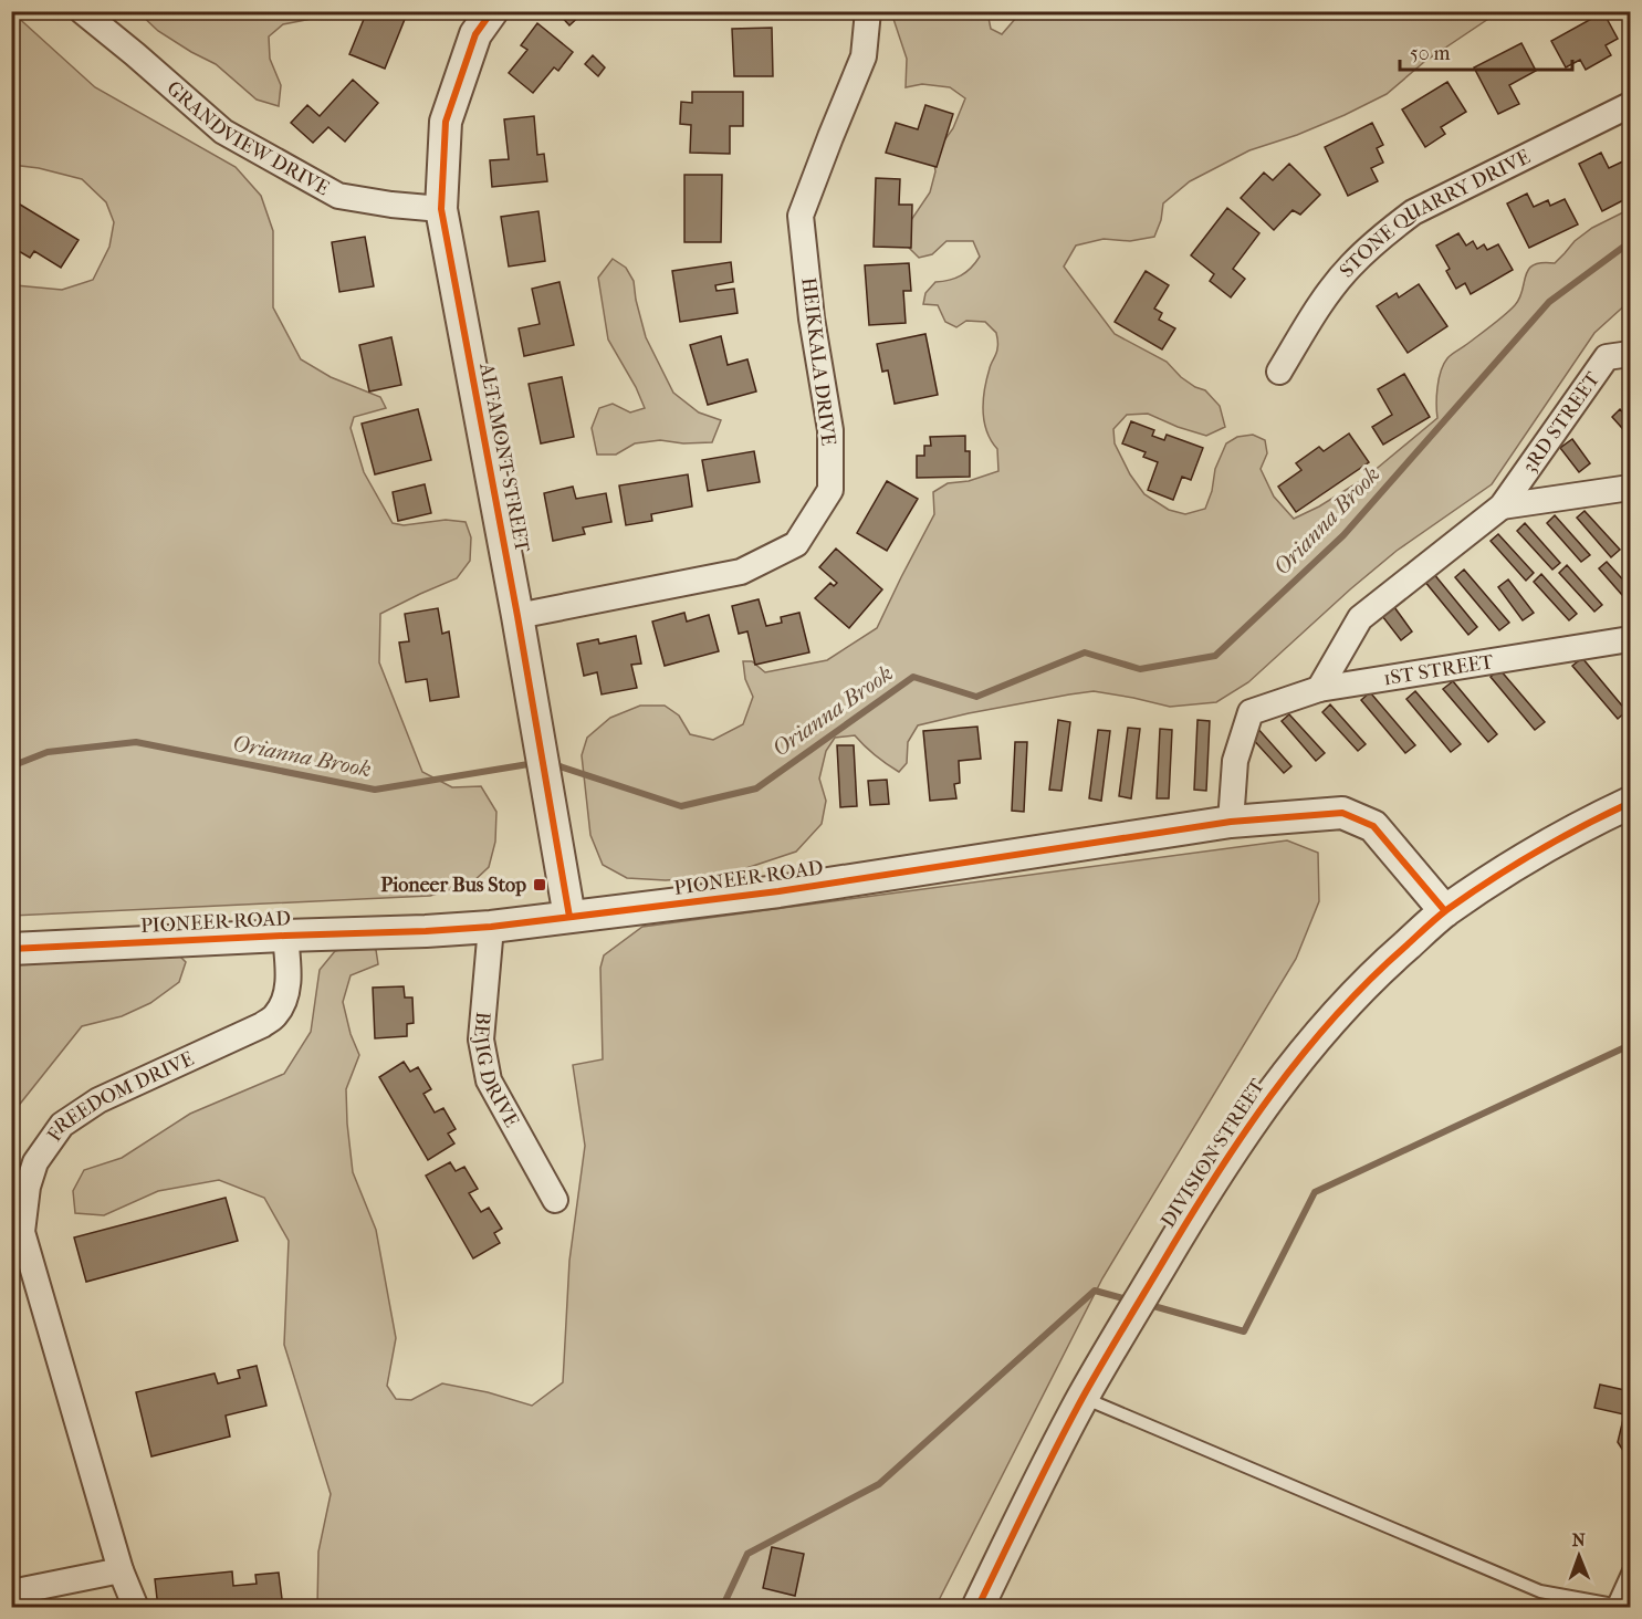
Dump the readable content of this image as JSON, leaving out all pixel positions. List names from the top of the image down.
{
  "streets": {
    "street": [
      "GRANDVIEW DRIVE",
      "STONE QUARRY DRIVE",
      "HEIKKALA DRIVE",
      "3RD STREET",
      "ALTAMONT STREET",
      "1ST STREET",
      "PIONEER ROAD",
      "BEJIG DRIVE",
      "FREEDOM DRIVE",
      "DIVISION STREET"
    ]
  },
  "crossings": [
    ["GRANDVIEW DRIVE", "ALTAMONT STREET"],
    ["HEIKKALA DRIVE", "ALTAMONT STREET"],
    ["ALTAMONT STREET", "PIONEER ROAD"],
    ["1ST STREET", "PIONEER ROAD"],
    ["PIONEER ROAD", "BEJIG DRIVE"],
    ["PIONEER ROAD", "FREEDOM DRIVE"],
    ["PIONEER ROAD", "DIVISION STREET"]
  ],
  "water": ["Orianna Brook"],
  "places": {
    "transit": ["Pioneer Bus Stop"]
  },
  "scale_bar": "50 m",
  "north": "top"
}
